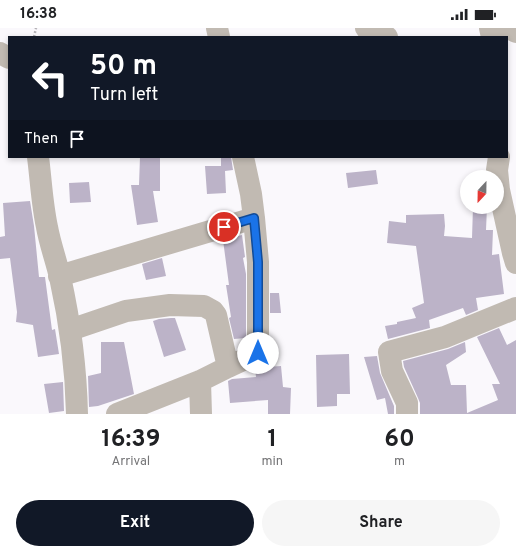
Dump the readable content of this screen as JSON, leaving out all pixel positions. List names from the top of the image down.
{
  "north": "bottom",
  "page": {
    "status": "16:38",
    "turn": ["50 m", "Turn left"],
    "then": "Then",
    "eta": [
      "16:39",
      "Arrival",
      "1",
      "min",
      "60",
      "m"
    ],
    "buttons": ["Exit", "Share"]
  }
}
